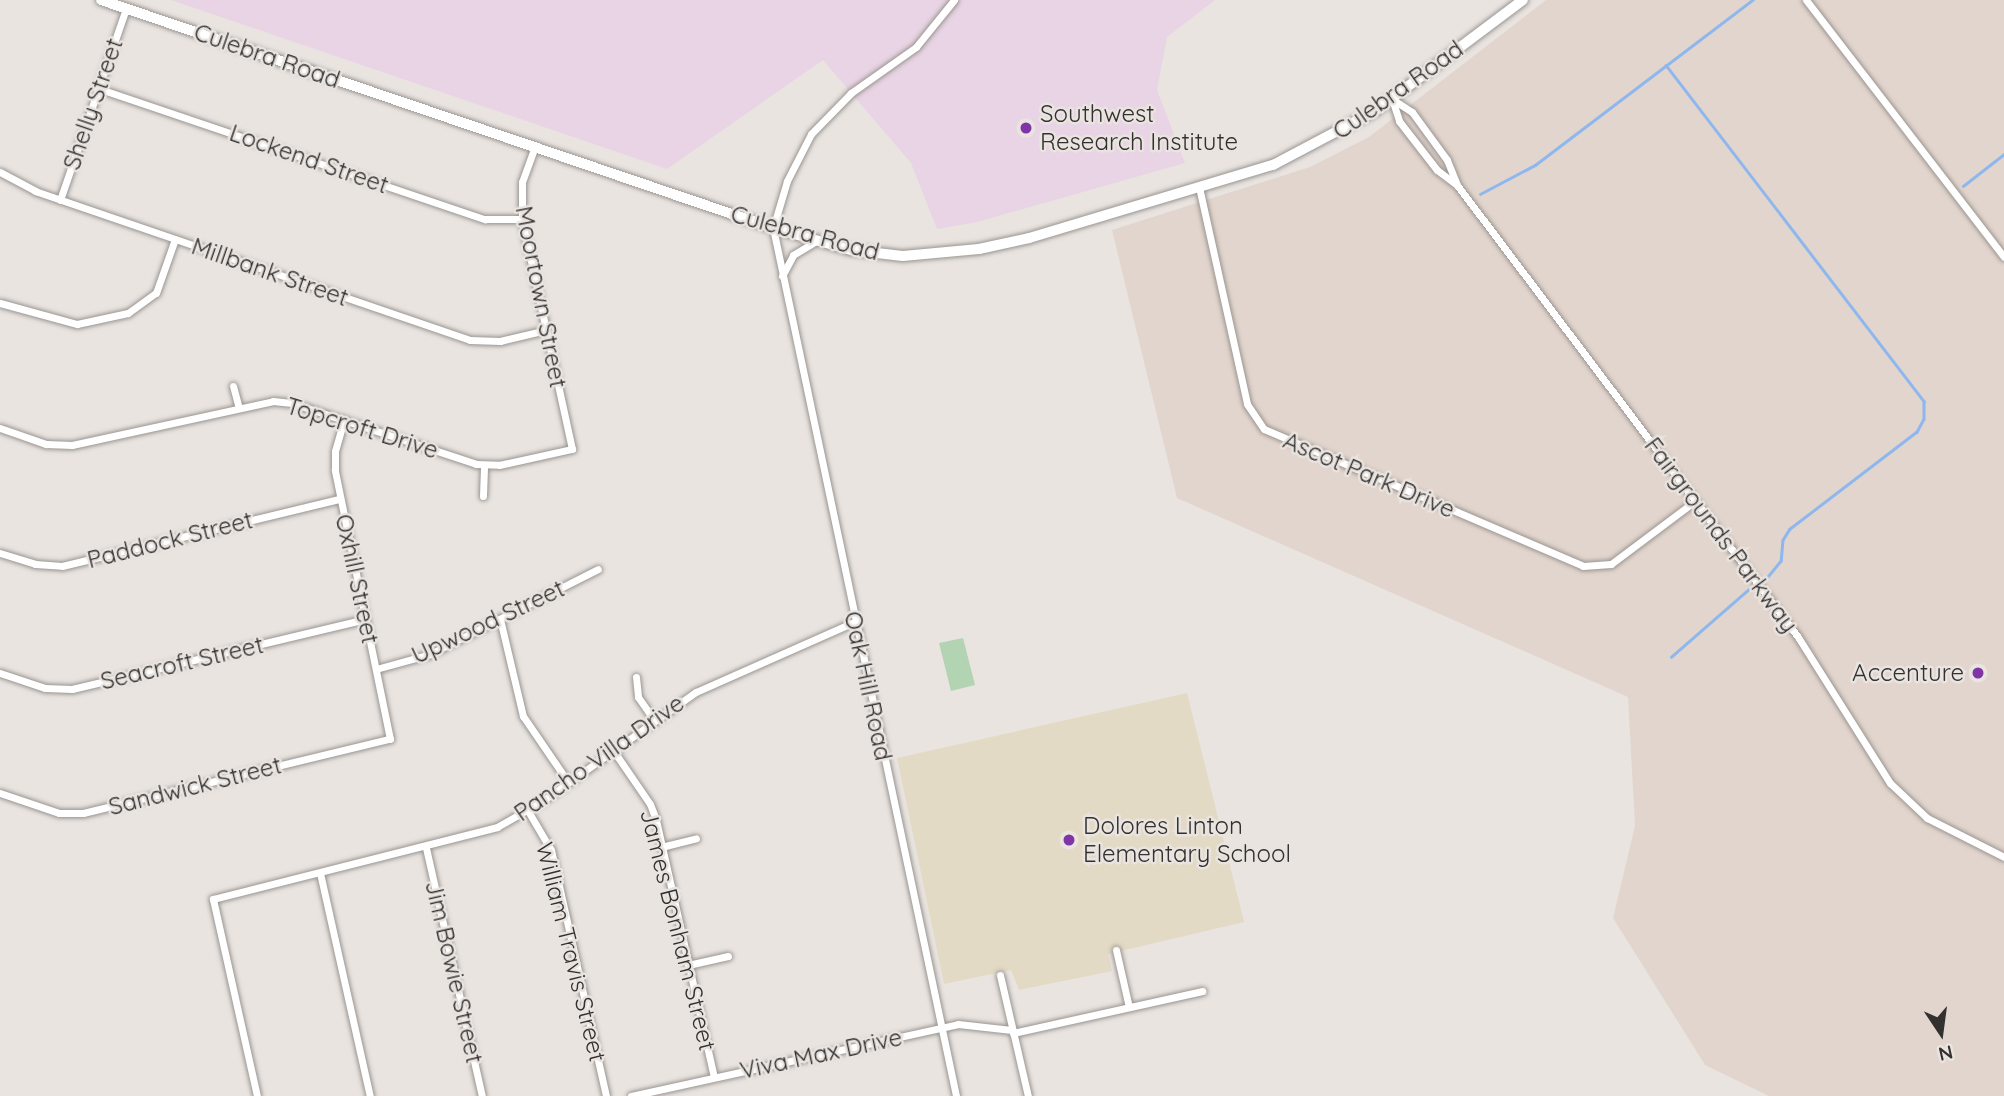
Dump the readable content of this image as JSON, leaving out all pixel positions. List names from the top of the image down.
{
  "streets": {
    "main road": ["Culebra Road"],
    "street": [
      "Shelly Street",
      "Lockend Street",
      "Millbank Street",
      "Moortown Street",
      "Topcroft Drive",
      "Ascot Park Drive",
      "Fairgrounds Parkway",
      "Paddock Street",
      "Oxhill Street",
      "Upwood Street",
      "Seacroft Street",
      "Oak Hill Road",
      "Pancho Villa Drive",
      "Sandwick Street",
      "James Bonham Street",
      "William Travis Street",
      "Jim Bowie Street",
      "Viva Max Drive"
    ]
  },
  "crossings": [
    ["Culebra Road", "Shelly Street"],
    ["Culebra Road", "Moortown Street"],
    ["Culebra Road", "Ascot Park Drive"],
    ["Culebra Road", "Fairgrounds Parkway"],
    ["Culebra Road", "Oak Hill Road"],
    ["Shelly Street", "Lockend Street"],
    ["Shelly Street", "Millbank Street"],
    ["Lockend Street", "Moortown Street"],
    ["Millbank Street", "Moortown Street"],
    ["Moortown Street", "Topcroft Drive"],
    ["Topcroft Drive", "Oxhill Street"],
    ["Ascot Park Drive", "Fairgrounds Parkway"],
    ["Paddock Street", "Oxhill Street"],
    ["Oxhill Street", "Upwood Street"],
    ["Oxhill Street", "Seacroft Street"],
    ["Oxhill Street", "Sandwick Street"],
    ["Oak Hill Road", "Pancho Villa Drive"],
    ["Oak Hill Road", "Viva Max Drive"],
    ["Pancho Villa Drive", "James Bonham Street"],
    ["Pancho Villa Drive", "William Travis Street"],
    ["Pancho Villa Drive", "Jim Bowie Street"],
    ["James Bonham Street", "Viva Max Drive"]
  ],
  "places": ["Southwest Research Institute", "Accenture", "Dolores Linton Elementary School"],
  "north": "bottom"
}
